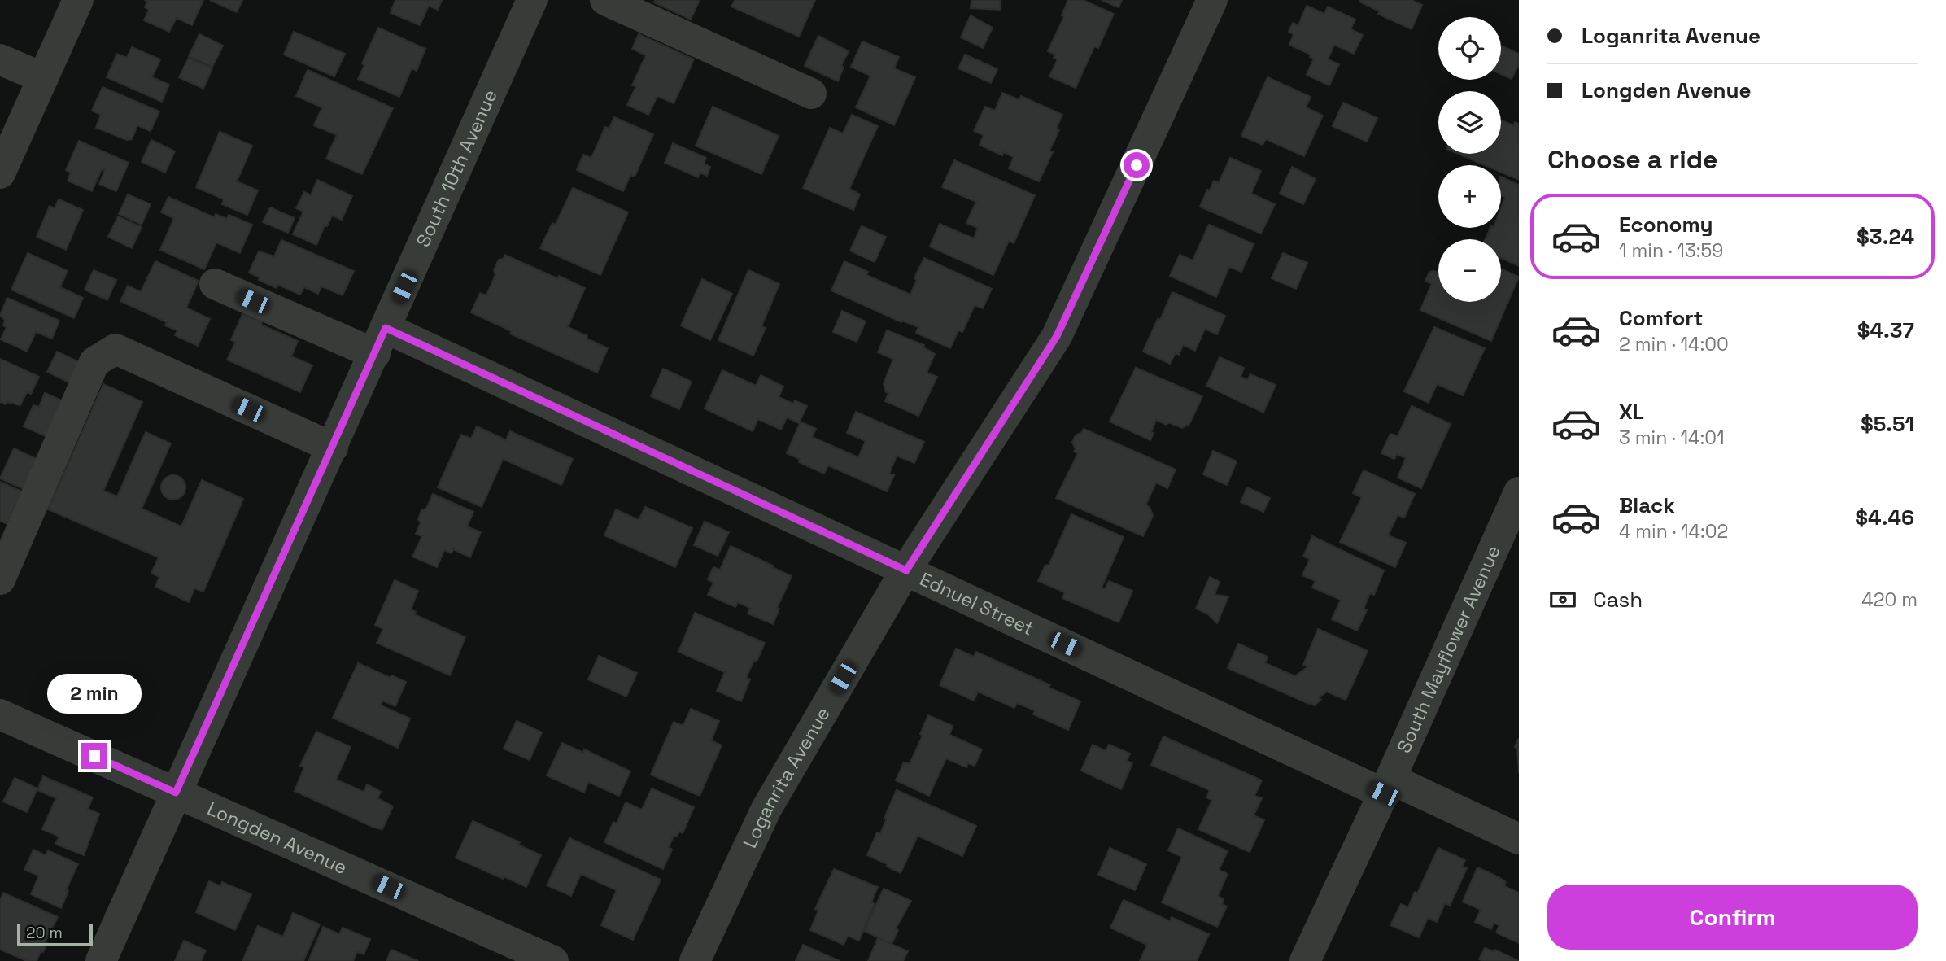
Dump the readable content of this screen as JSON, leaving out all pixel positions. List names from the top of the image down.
{
  "streets": {
    "street": [
      "South 10th Avenue",
      "Ednuel Street",
      "South Mayflower Avenue",
      "Loganrita Avenue",
      "Longden Avenue"
    ]
  },
  "crossings": [
    ["South 10th Avenue", "Ednuel Street"],
    ["South 10th Avenue", "Longden Avenue"],
    ["Ednuel Street", "South Mayflower Avenue"],
    ["Ednuel Street", "Loganrita Avenue"]
  ],
  "scale_bar": "20 m",
  "page": {
    "banner": ["Loganrita Avenue", "Longden Avenue"],
    "map_buttons": ["+", "−"],
    "heading": "Choose a ride",
    "list": [
      {
        "name": "Economy",
        "note": "1 min · 13:59",
        "value": "$3.24"
      },
      {
        "name": "Comfort",
        "note": "2 min · 14:00",
        "value": "$4.37"
      },
      {
        "name": "XL",
        "note": "3 min · 14:01",
        "value": "$5.51"
      },
      {
        "name": "Black",
        "note": "4 min · 14:02",
        "value": "$4.46"
      }
    ],
    "pay": ["Cash", "420 m"],
    "bubble": "2 min",
    "buttons": "Confirm",
    "scale": "20 m"
  }
}
